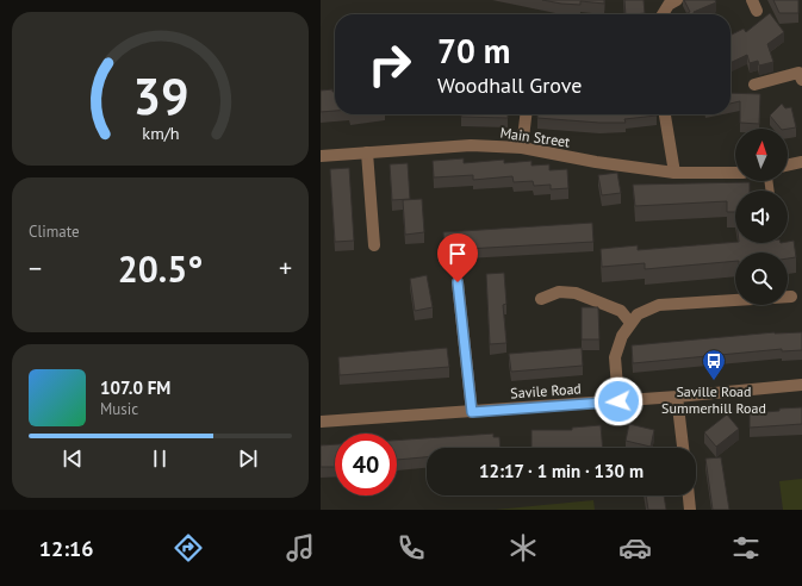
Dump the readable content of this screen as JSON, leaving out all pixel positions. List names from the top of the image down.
{
  "streets": {
    "street": ["Main Street", "Savile Road"]
  },
  "places": {
    "bus stop": ["Saville Road Summerhill Road"]
  },
  "north": "top",
  "page": {
    "turn": ["70 m", "Woodhall Grove"],
    "tile": "Climate",
    "heat": ["−", "20.5°", "+"],
    "song": ["107.0 FM", "Music"],
    "limit": "40",
    "trip": "12:17 · 1 min · 130 m",
    "tabs": "12:16",
    "gauge": ["39", "km/h"]
  }
}
